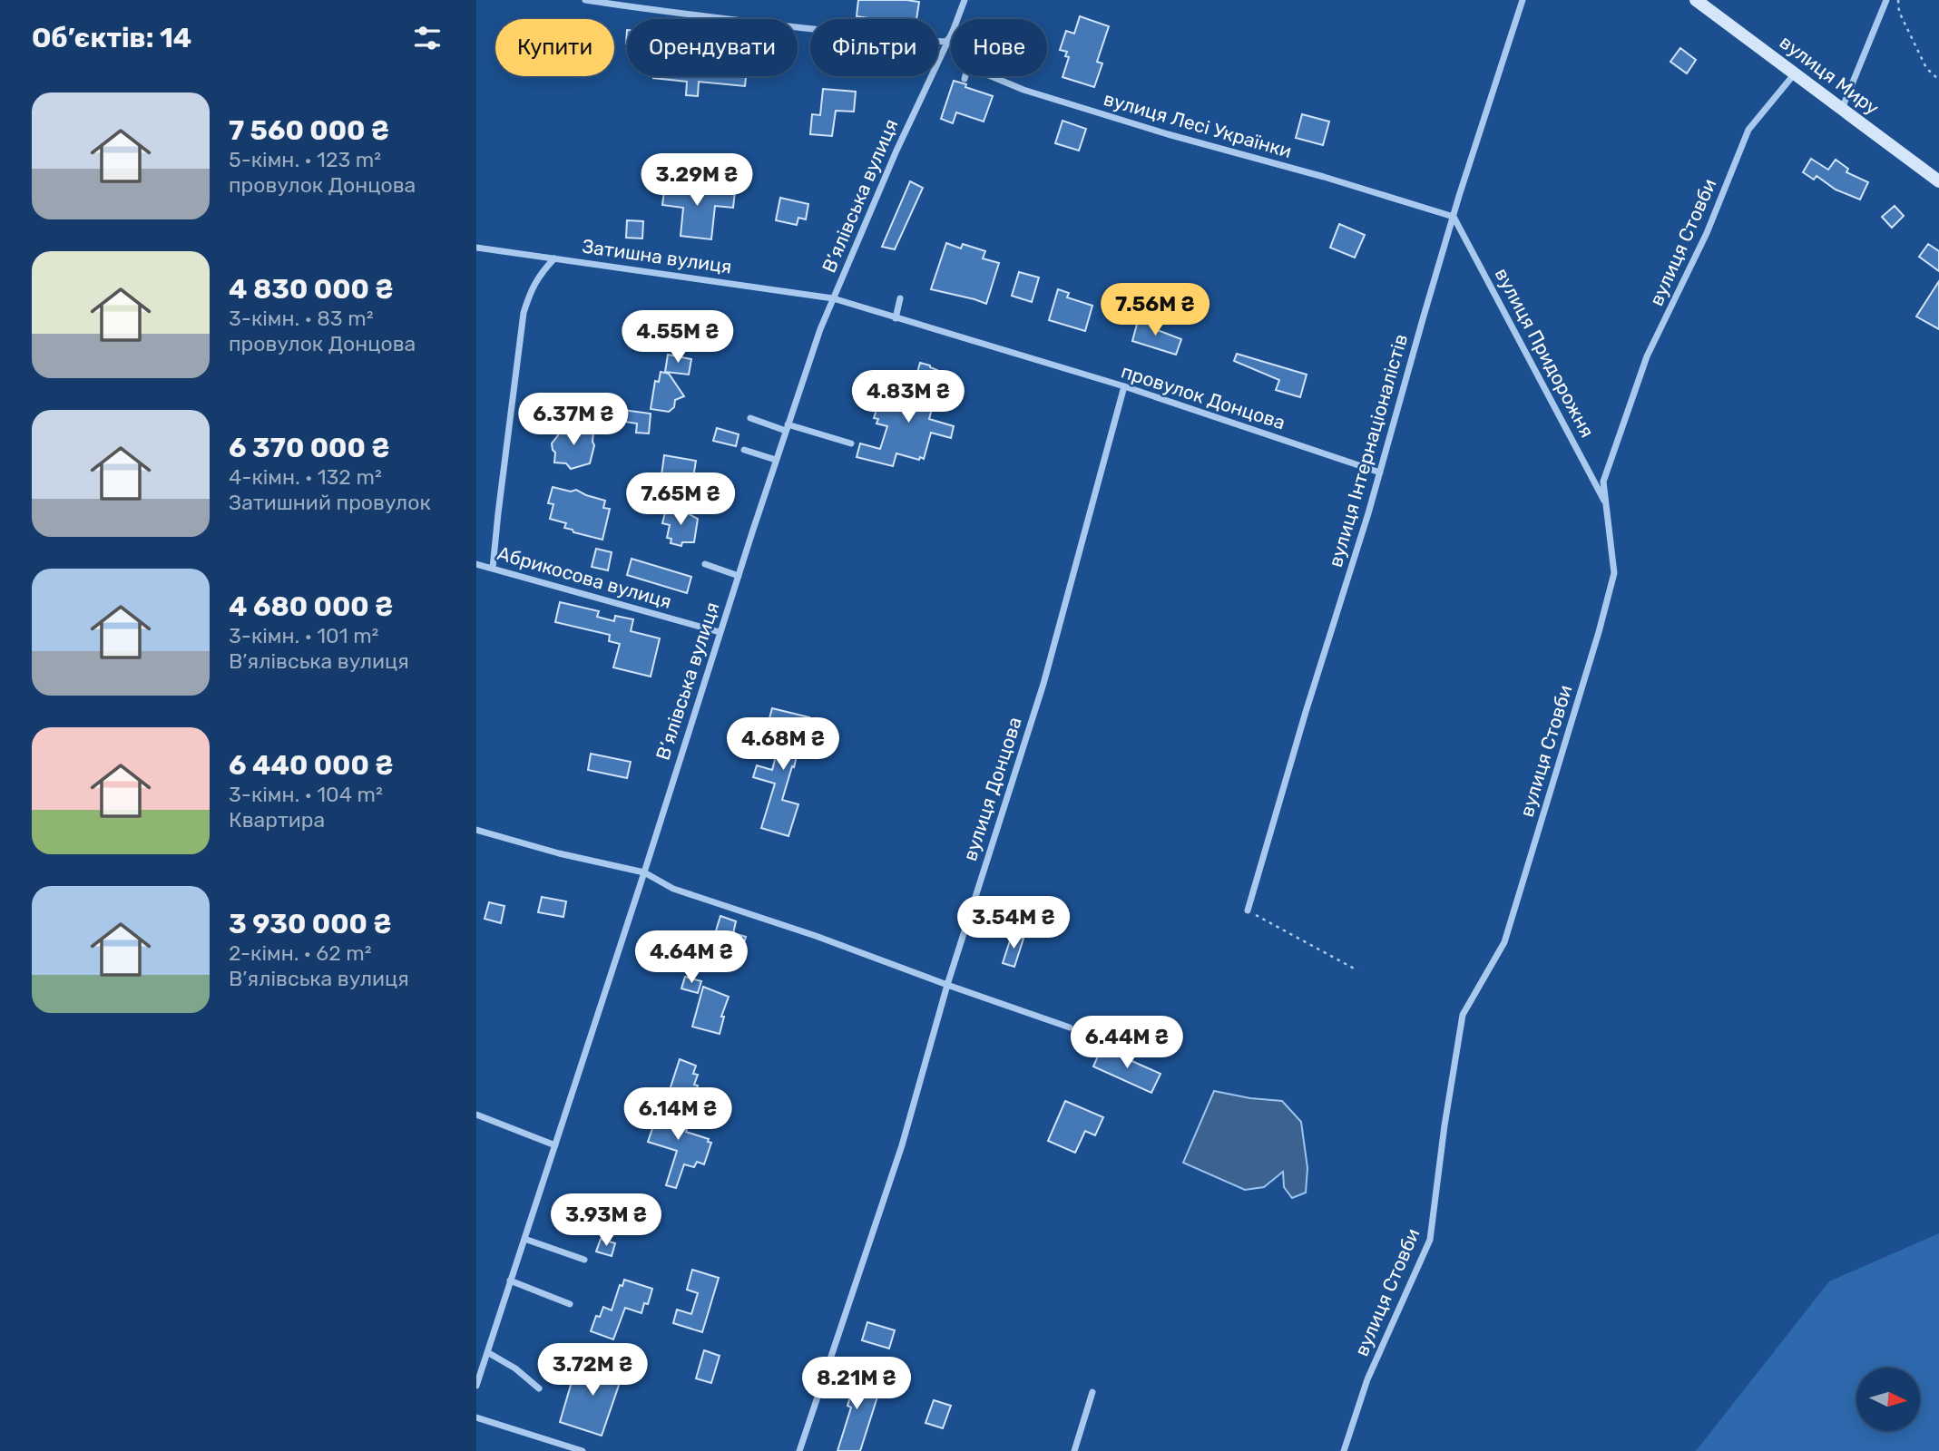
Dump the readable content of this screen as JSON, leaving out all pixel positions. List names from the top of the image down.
{
  "streets": {
    "street": [
      "вулиця Миру",
      "вулиця Лесі Українки",
      "В’ялівська вулиця",
      "вулиця Стовби",
      "Затишна вулиця",
      "вулиця Придорожня",
      "провулок Донцова",
      "вулиця Інтернаціоналістів",
      "Абрикосова вулиця",
      "вулиця Донцова"
    ]
  },
  "crossings": [
    ["вулиця Миру", "вулиця Стовби"],
    ["вулиця Лесі Українки", "В’ялівська вулиця"],
    ["вулиця Лесі Українки", "вулиця Придорожня"],
    ["вулиця Лесі Українки", "вулиця Інтернаціоналістів"],
    ["В’ялівська вулиця", "Затишна вулиця"],
    ["В’ялівська вулиця", "провулок Донцова"],
    ["В’ялівська вулиця", "Абрикосова вулиця"],
    ["вулиця Стовби", "вулиця Придорожня"],
    ["Затишна вулиця", "провулок Донцова"],
    ["вулиця Придорожня", "вулиця Інтернаціоналістів"],
    ["провулок Донцова", "вулиця Інтернаціоналістів"],
    ["провулок Донцова", "вулиця Донцова"]
  ],
  "north": "right",
  "page": {
    "heading": "Об’єктів: 14",
    "chip": [
      "Купити",
      "Орендувати",
      "Фільтри",
      "Нове"
    ],
    "list": [
      {
        "name": "7 560 000 ₴",
        "note": "5-кімн. · 123 m² · провулок Донцова"
      },
      {
        "name": "4 830 000 ₴",
        "note": "3-кімн. · 83 m² · провулок Донцова"
      },
      {
        "name": "6 370 000 ₴",
        "note": "4-кімн. · 132 m² · Затишний провулок"
      },
      {
        "name": "4 680 000 ₴",
        "note": "3-кімн. · 101 m² · В’ялівська вулиця"
      },
      {
        "name": "6 440 000 ₴",
        "note": "3-кімн. · 104 m² · Квартира"
      },
      {
        "name": "3 930 000 ₴",
        "note": "2-кімн. · 62 m² · В’ялівська вулиця"
      }
    ],
    "price": [
      "3.29M ₴",
      "7.56M ₴",
      "4.55M ₴",
      "4.83M ₴",
      "6.37M ₴",
      "7.65M ₴",
      "4.68M ₴",
      "3.54M ₴",
      "4.64M ₴",
      "6.44M ₴",
      "6.14M ₴",
      "3.93M ₴",
      "3.72M ₴",
      "8.21M ₴"
    ]
  }
}
